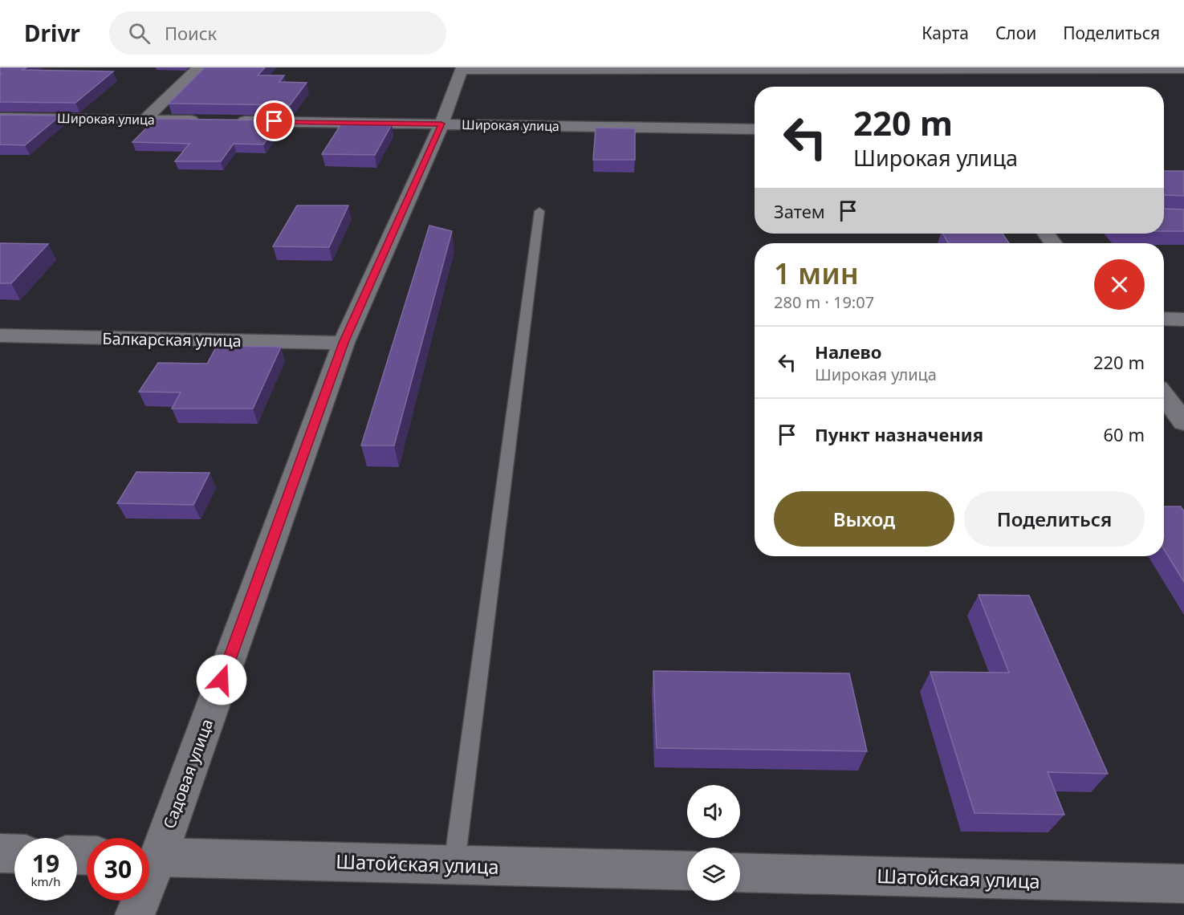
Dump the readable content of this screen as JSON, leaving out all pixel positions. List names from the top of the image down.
{
  "streets": {
    "street": [
      "Широкая улица",
      "Балкарская улица",
      "Садовая улица",
      "Шатойская улица"
    ]
  },
  "crossings": [
    ["Широкая улица", "Садовая улица"],
    ["Балкарская улица", "Садовая улица"]
  ],
  "page": {
    "header": "Drivr",
    "search": "Поиск",
    "nav": ["Карта", "Слои", "Поделиться"],
    "turn": ["220 m", "Широкая улица"],
    "then": "Затем",
    "heading": ["1 мин", "280 m · 19:07"],
    "list": [
      {
        "name": "Налево",
        "note": "Широкая улица",
        "value": "220 m"
      },
      {
        "name": "Пункт назначения",
        "value": "60 m"
      }
    ],
    "buttons": ["Выход", "Поделиться"],
    "speed": "19 km/h",
    "limit": "30"
  }
}
